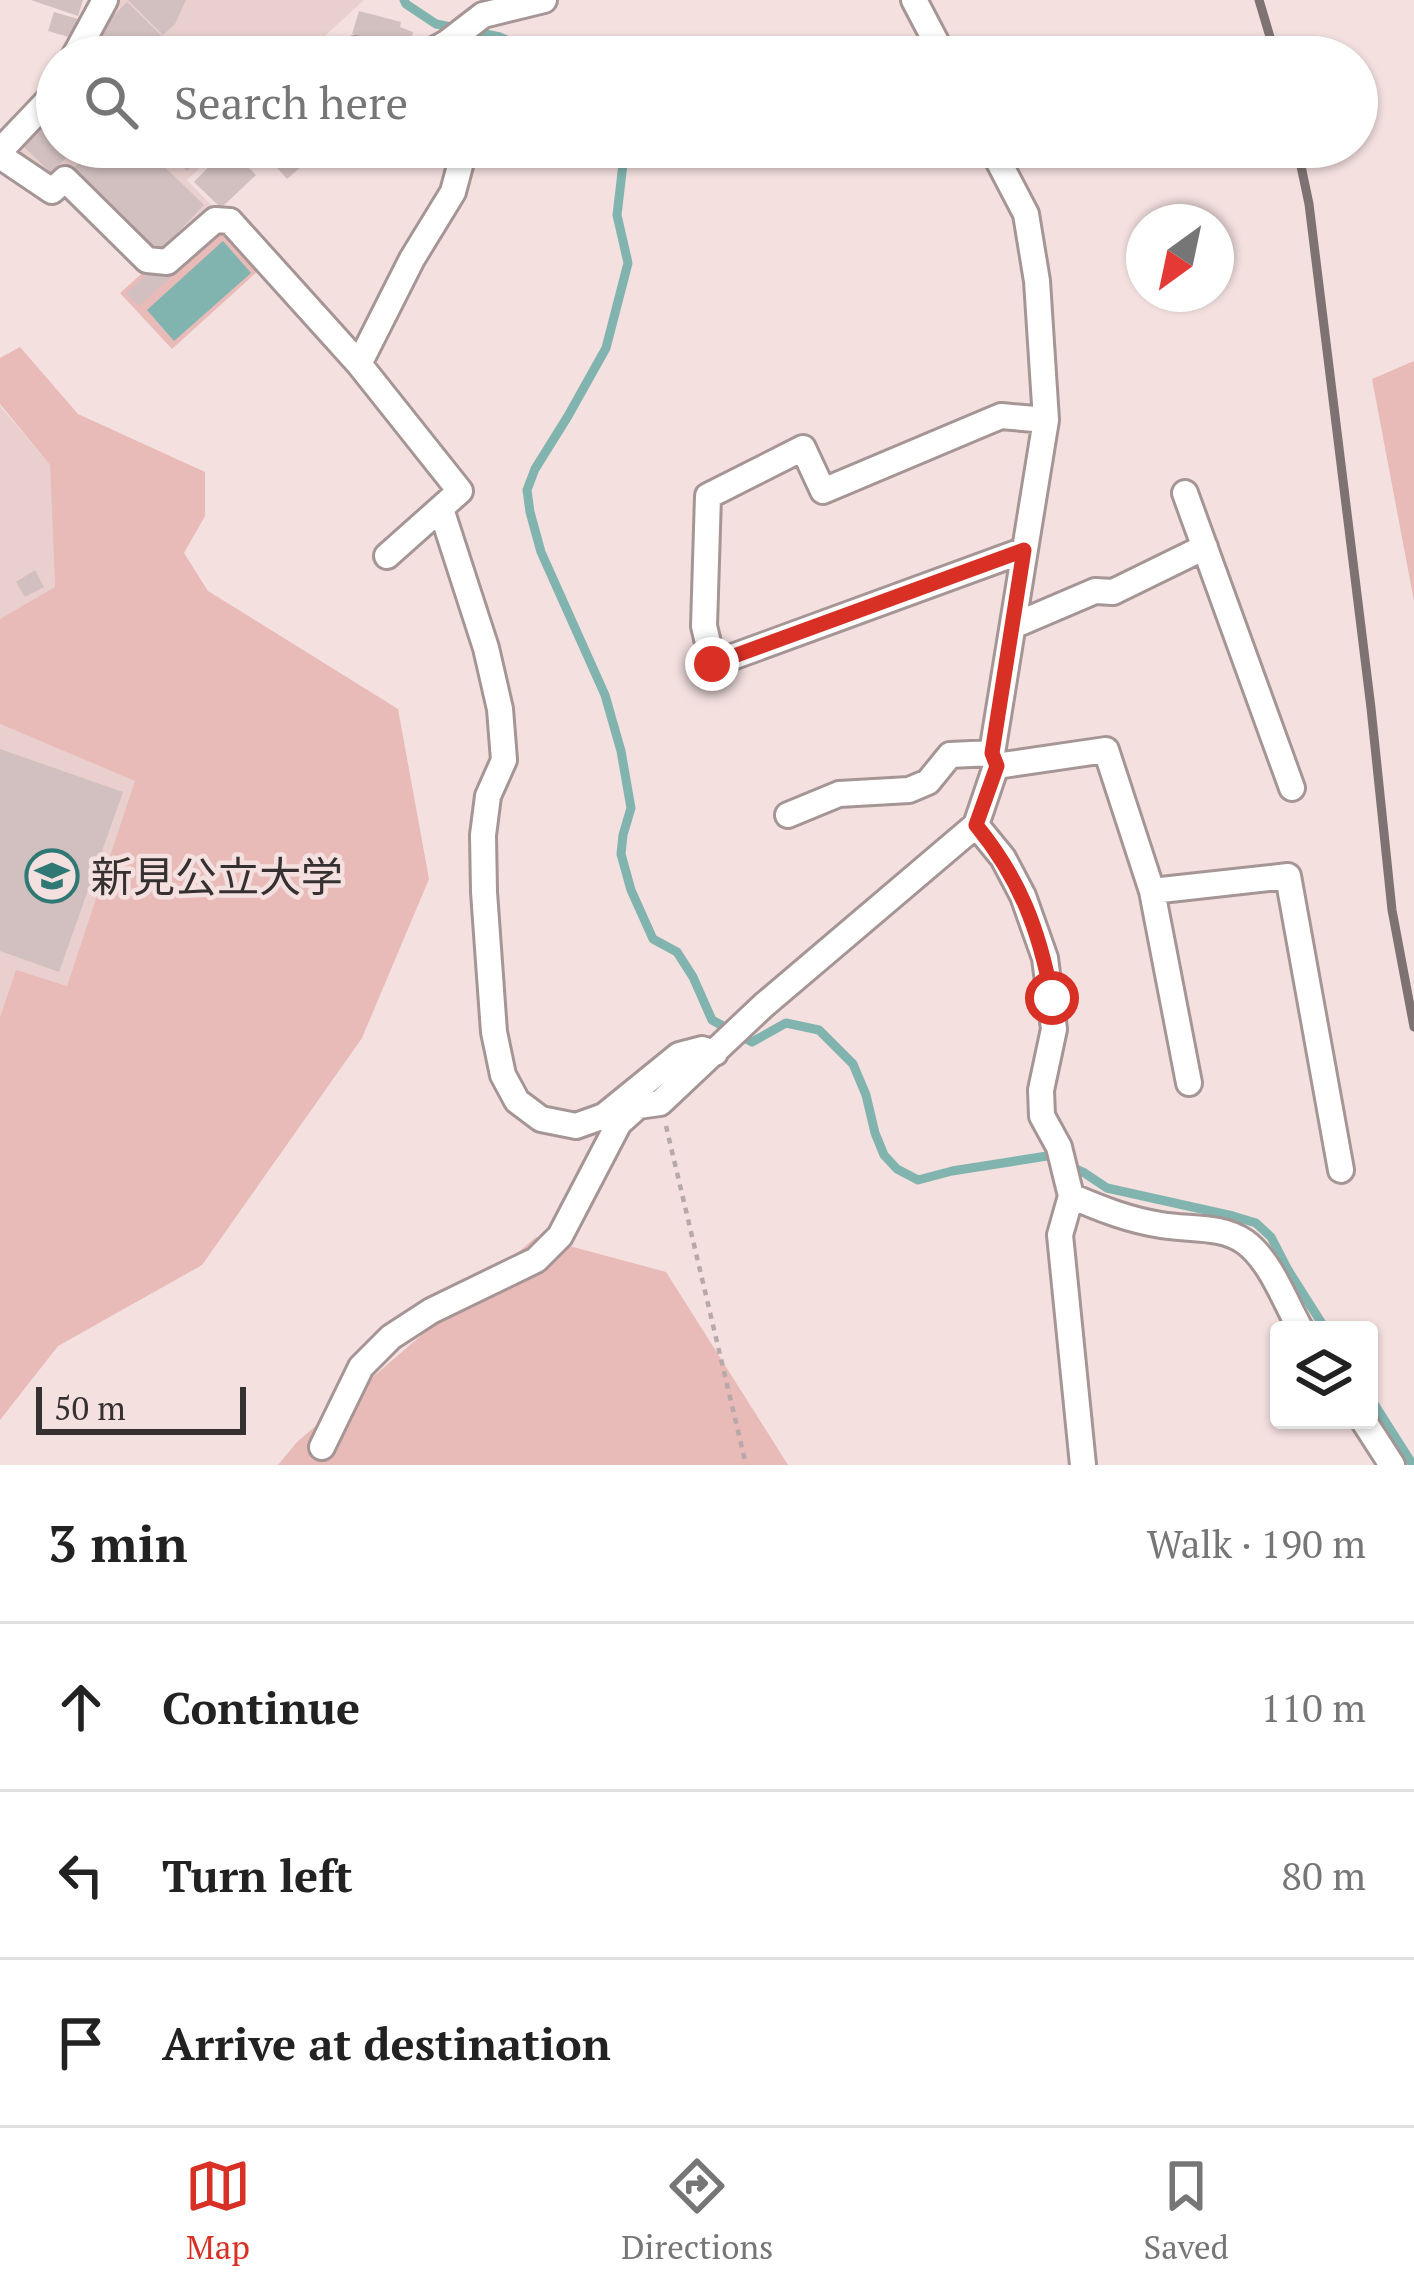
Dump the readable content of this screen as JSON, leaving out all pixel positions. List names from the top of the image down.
{
  "places": {
    "school or university": ["新見公立大学"]
  },
  "scale_bar": "50 m",
  "north": "bottom left",
  "page": {
    "search": "Search here",
    "scale": "50 m",
    "heading": ["3 min", "Walk · 190 m"],
    "list": [
      ["Continue", "110 m"],
      ["Turn left", "80 m"],
      "Arrive at destination"
    ],
    "nav": ["Map", "Directions", "Saved"]
  }
}
